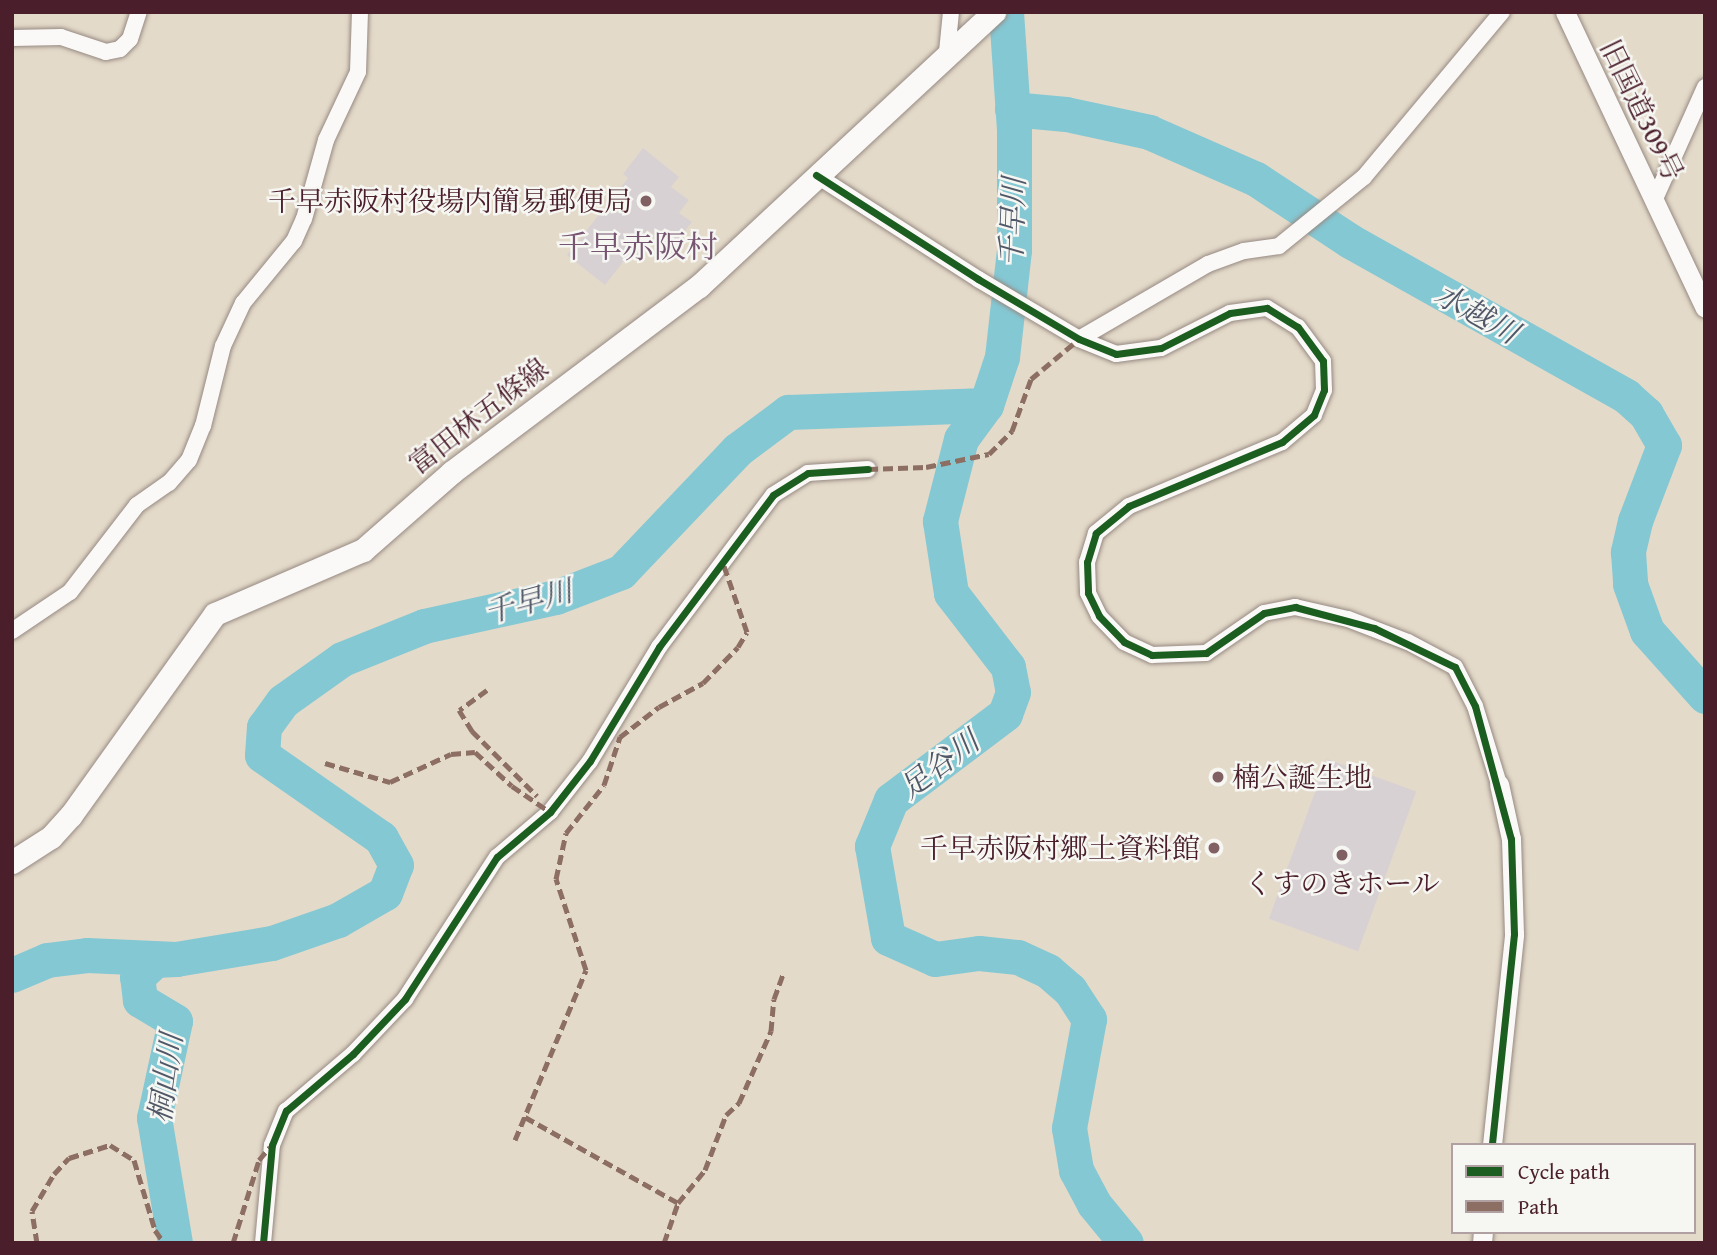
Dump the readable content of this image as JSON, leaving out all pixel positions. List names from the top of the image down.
{
  "streets": {
    "main road": ["富田林五條線"],
    "street": ["旧国道309号"]
  },
  "districts": ["千早赤阪村"],
  "water": [
    "千早川",
    "水越川",
    "足谷川",
    "桐山川"
  ],
  "places": [
    "千早赤阪村役場内簡易郵便局",
    "楠公誕生地",
    "千早赤阪村郷土資料館",
    "くすのきホール"
  ],
  "legend": ["Cycle path", "Path"]
}
